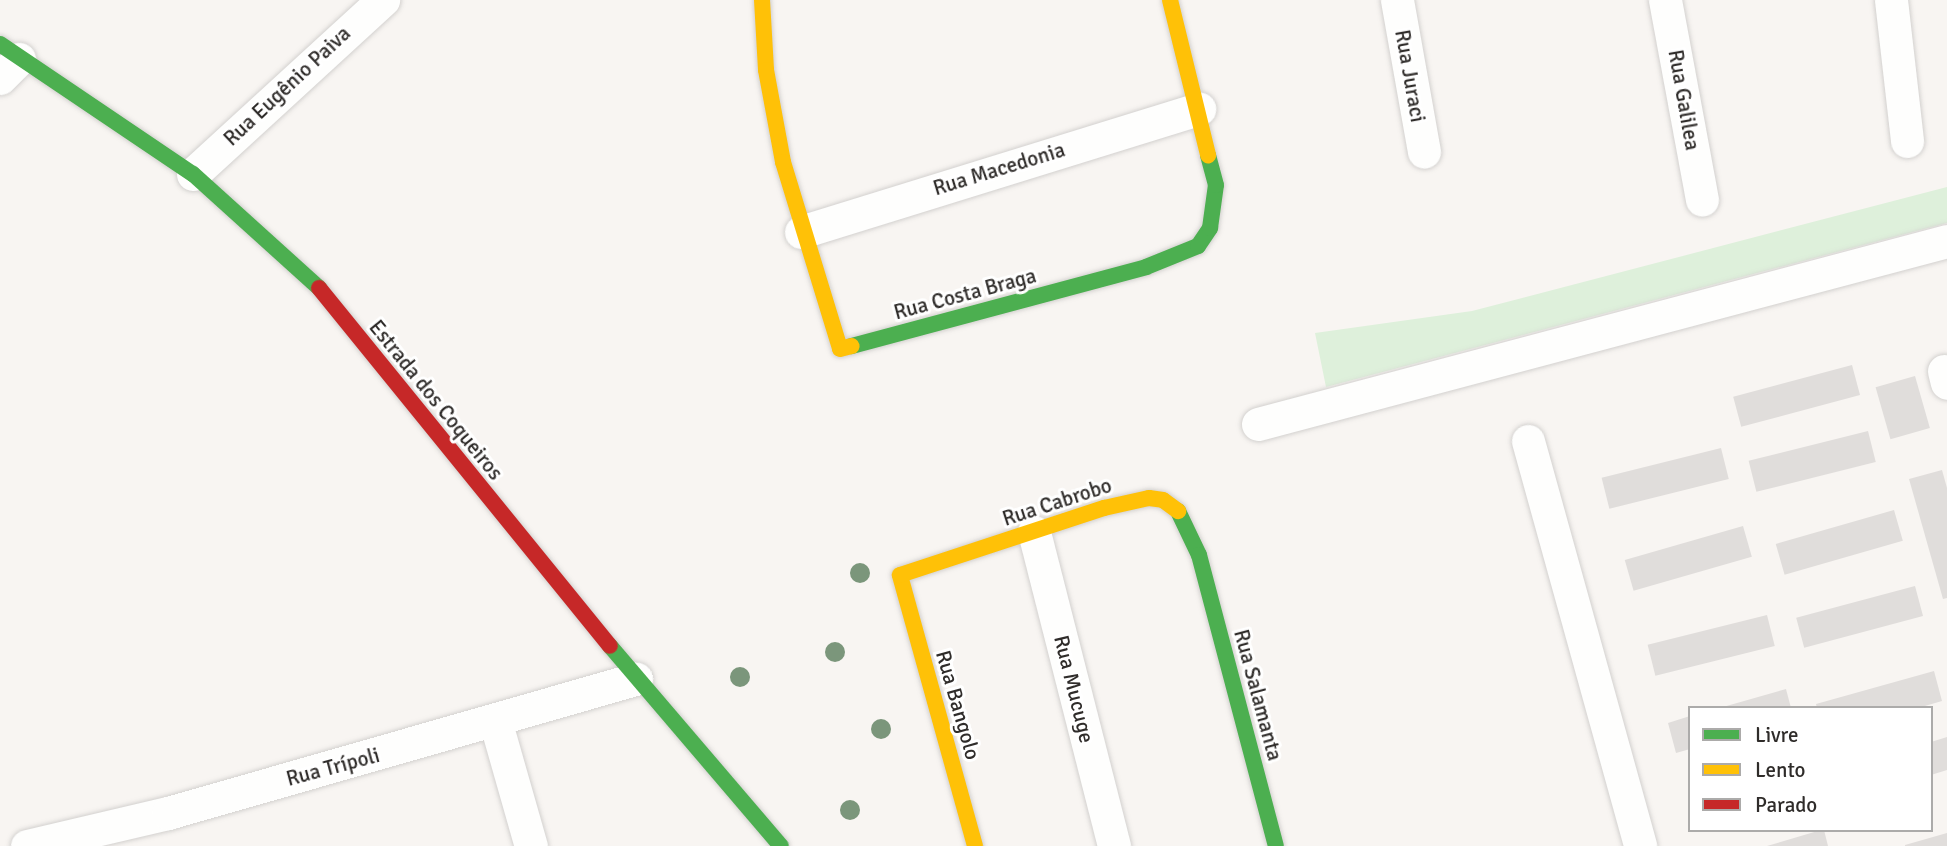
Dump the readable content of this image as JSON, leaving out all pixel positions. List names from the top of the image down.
{
  "streets": {
    "street": [
      "Rua Juraci",
      "Rua Eugênio Paiva",
      "Rua Galilea",
      "Rua Macedonia",
      "Rua Costa Braga",
      "Estrada dos Coqueiros",
      "Rua Cabrobo",
      "Rua Mucuge",
      "Rua Salamanta",
      "Rua Bangolo",
      "Rua Trípoli"
    ]
  },
  "crossings": [
    ["Rua Eugênio Paiva", "Estrada dos Coqueiros"],
    ["Rua Macedonia", "Rua Costa Braga"],
    ["Estrada dos Coqueiros", "Rua Trípoli"],
    ["Rua Cabrobo", "Rua Mucuge"],
    ["Rua Cabrobo", "Rua Salamanta"],
    ["Rua Cabrobo", "Rua Bangolo"]
  ],
  "legend": ["Livre", "Lento", "Parado"]
}
